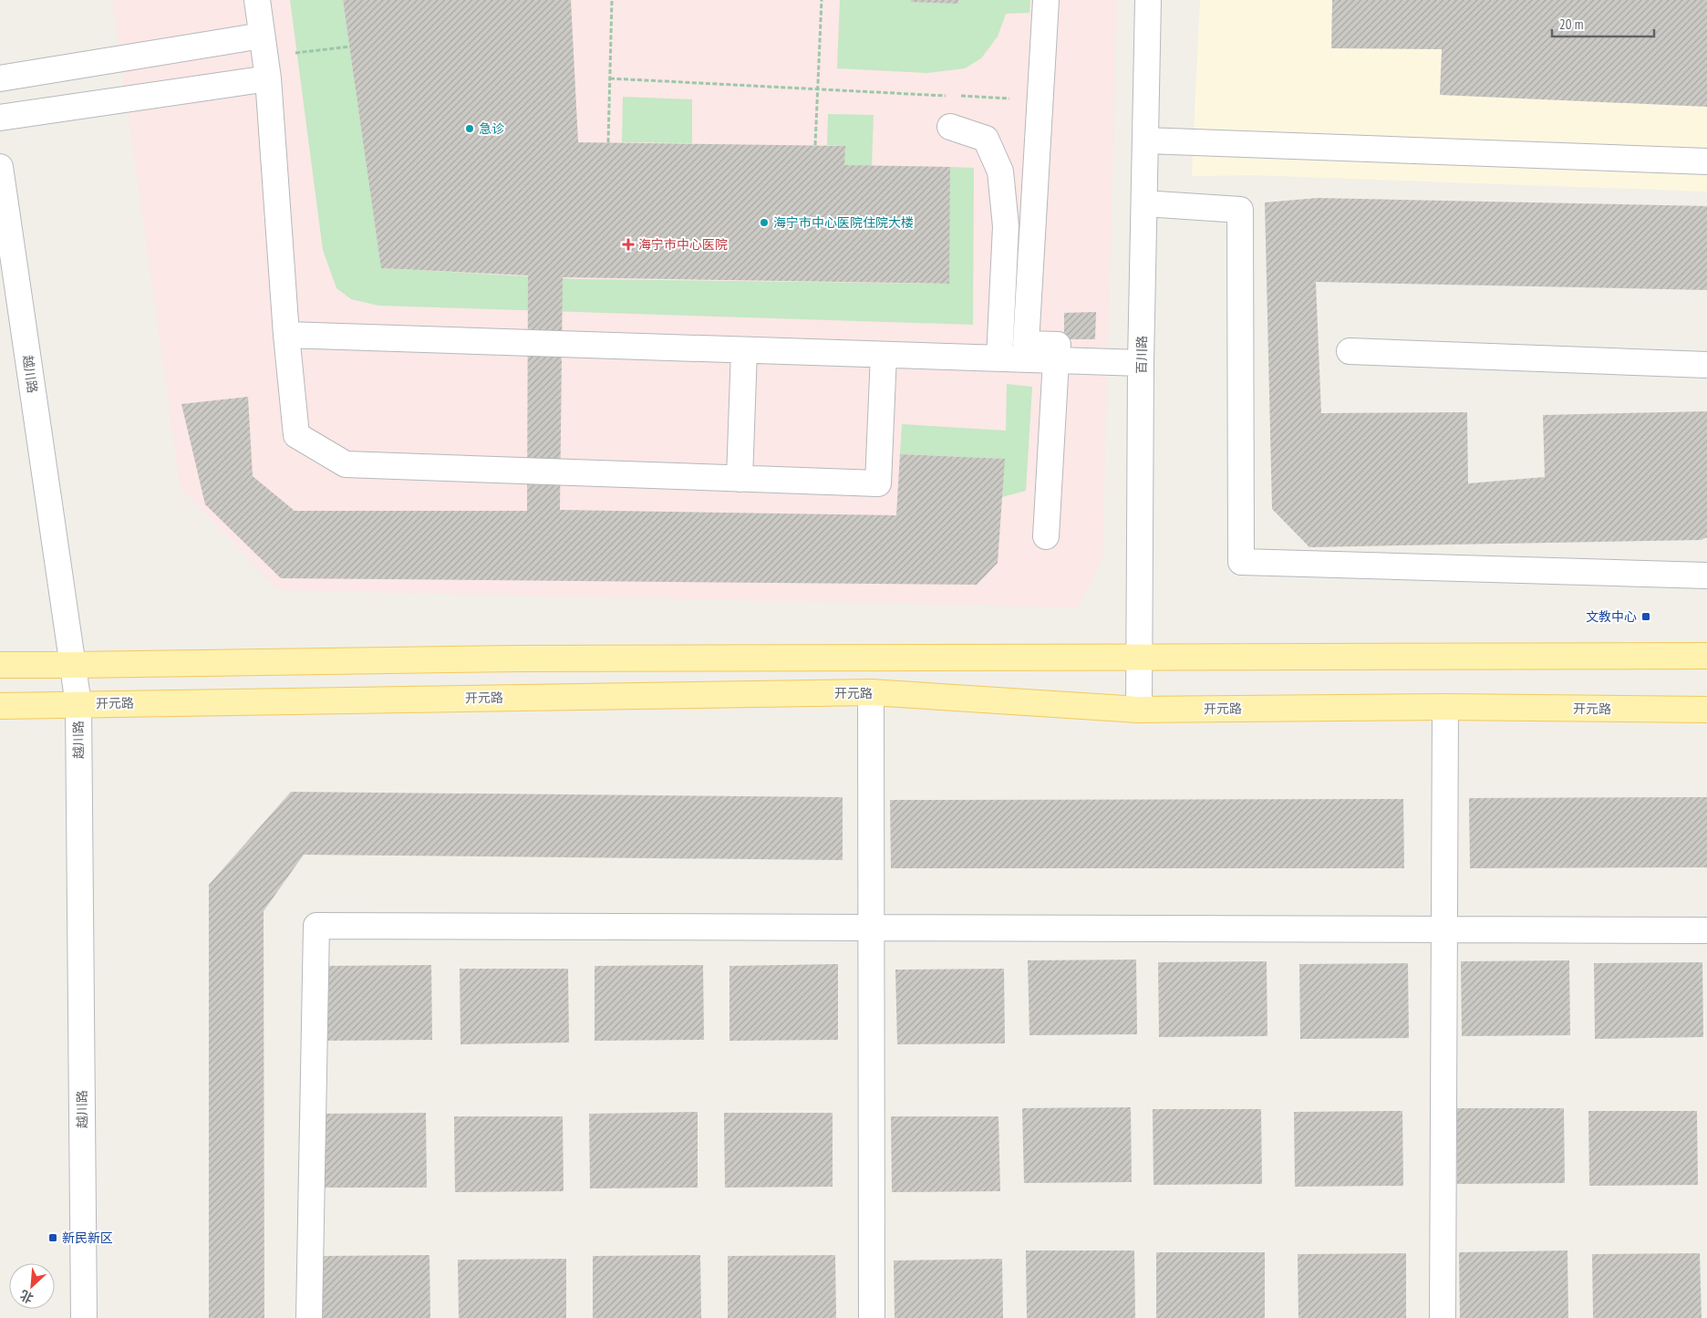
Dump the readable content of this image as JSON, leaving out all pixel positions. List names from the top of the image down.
{
  "streets": {
    "main road": ["开元路"],
    "street": ["百川路", "越川路"]
  },
  "crossings": [
    ["百川路", "开元路"],
    ["越川路", "开元路"]
  ],
  "places": {
    "other": ["急诊", "海宁市中心医院住院大楼"],
    "health": ["海宁市中心医院"],
    "transit": ["文教中心", "新民新区"]
  },
  "scale_bar": "20 m",
  "north": "bottom left"
}
